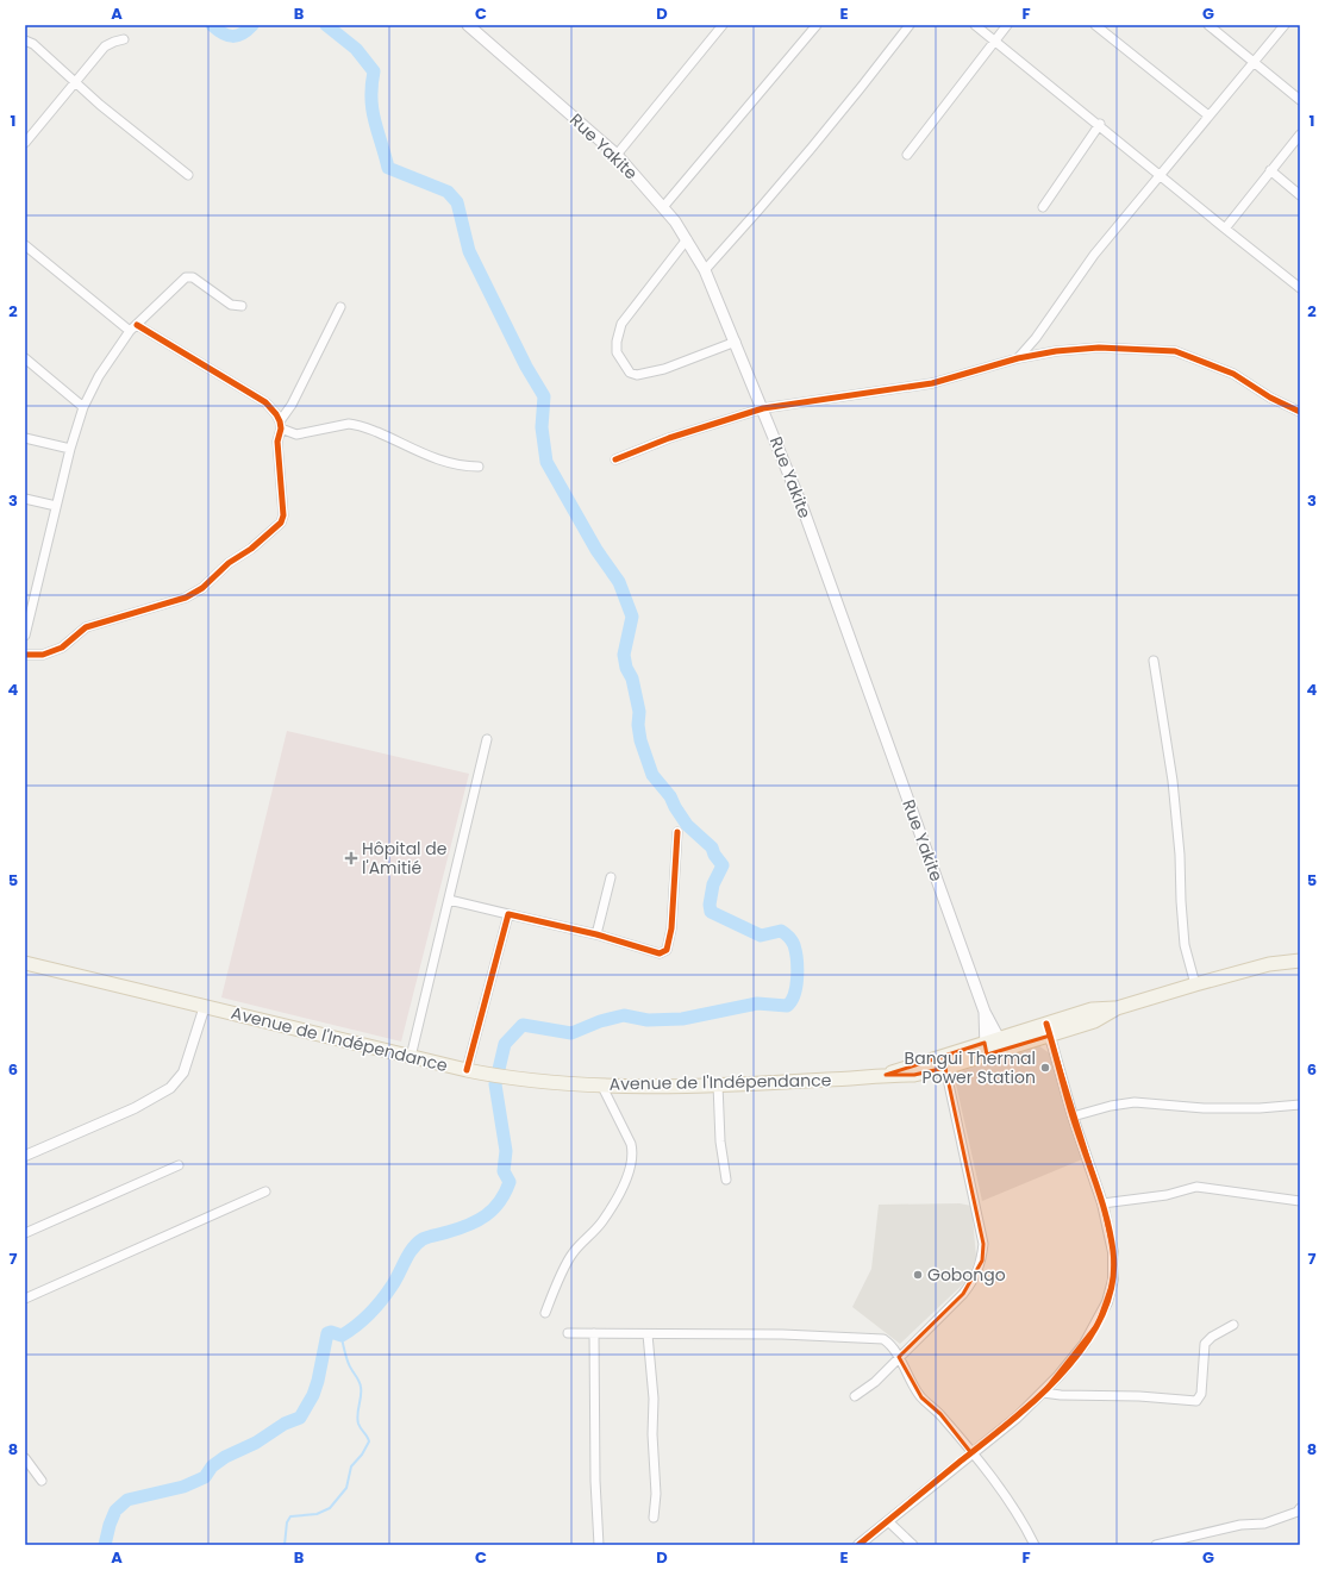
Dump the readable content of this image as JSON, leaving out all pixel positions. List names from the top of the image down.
{
  "streets": {
    "main road": ["Rue Yakite", "Avenue de l'Indépendance"]
  },
  "crossings": [
    ["Rue Yakite", "Avenue de l'Indépendance"]
  ],
  "places": {
    "health": ["Hôpital de l'Amitié"],
    "other": ["Bangui Thermal Power Station", "Gobongo"]
  },
  "grid": {
    "columns": [
      "A",
      "B",
      "C",
      "D",
      "E",
      "F",
      "G"
    ],
    "rows": [
      "1",
      "2",
      "3",
      "4",
      "5",
      "6",
      "7",
      "8"
    ]
  }
}
